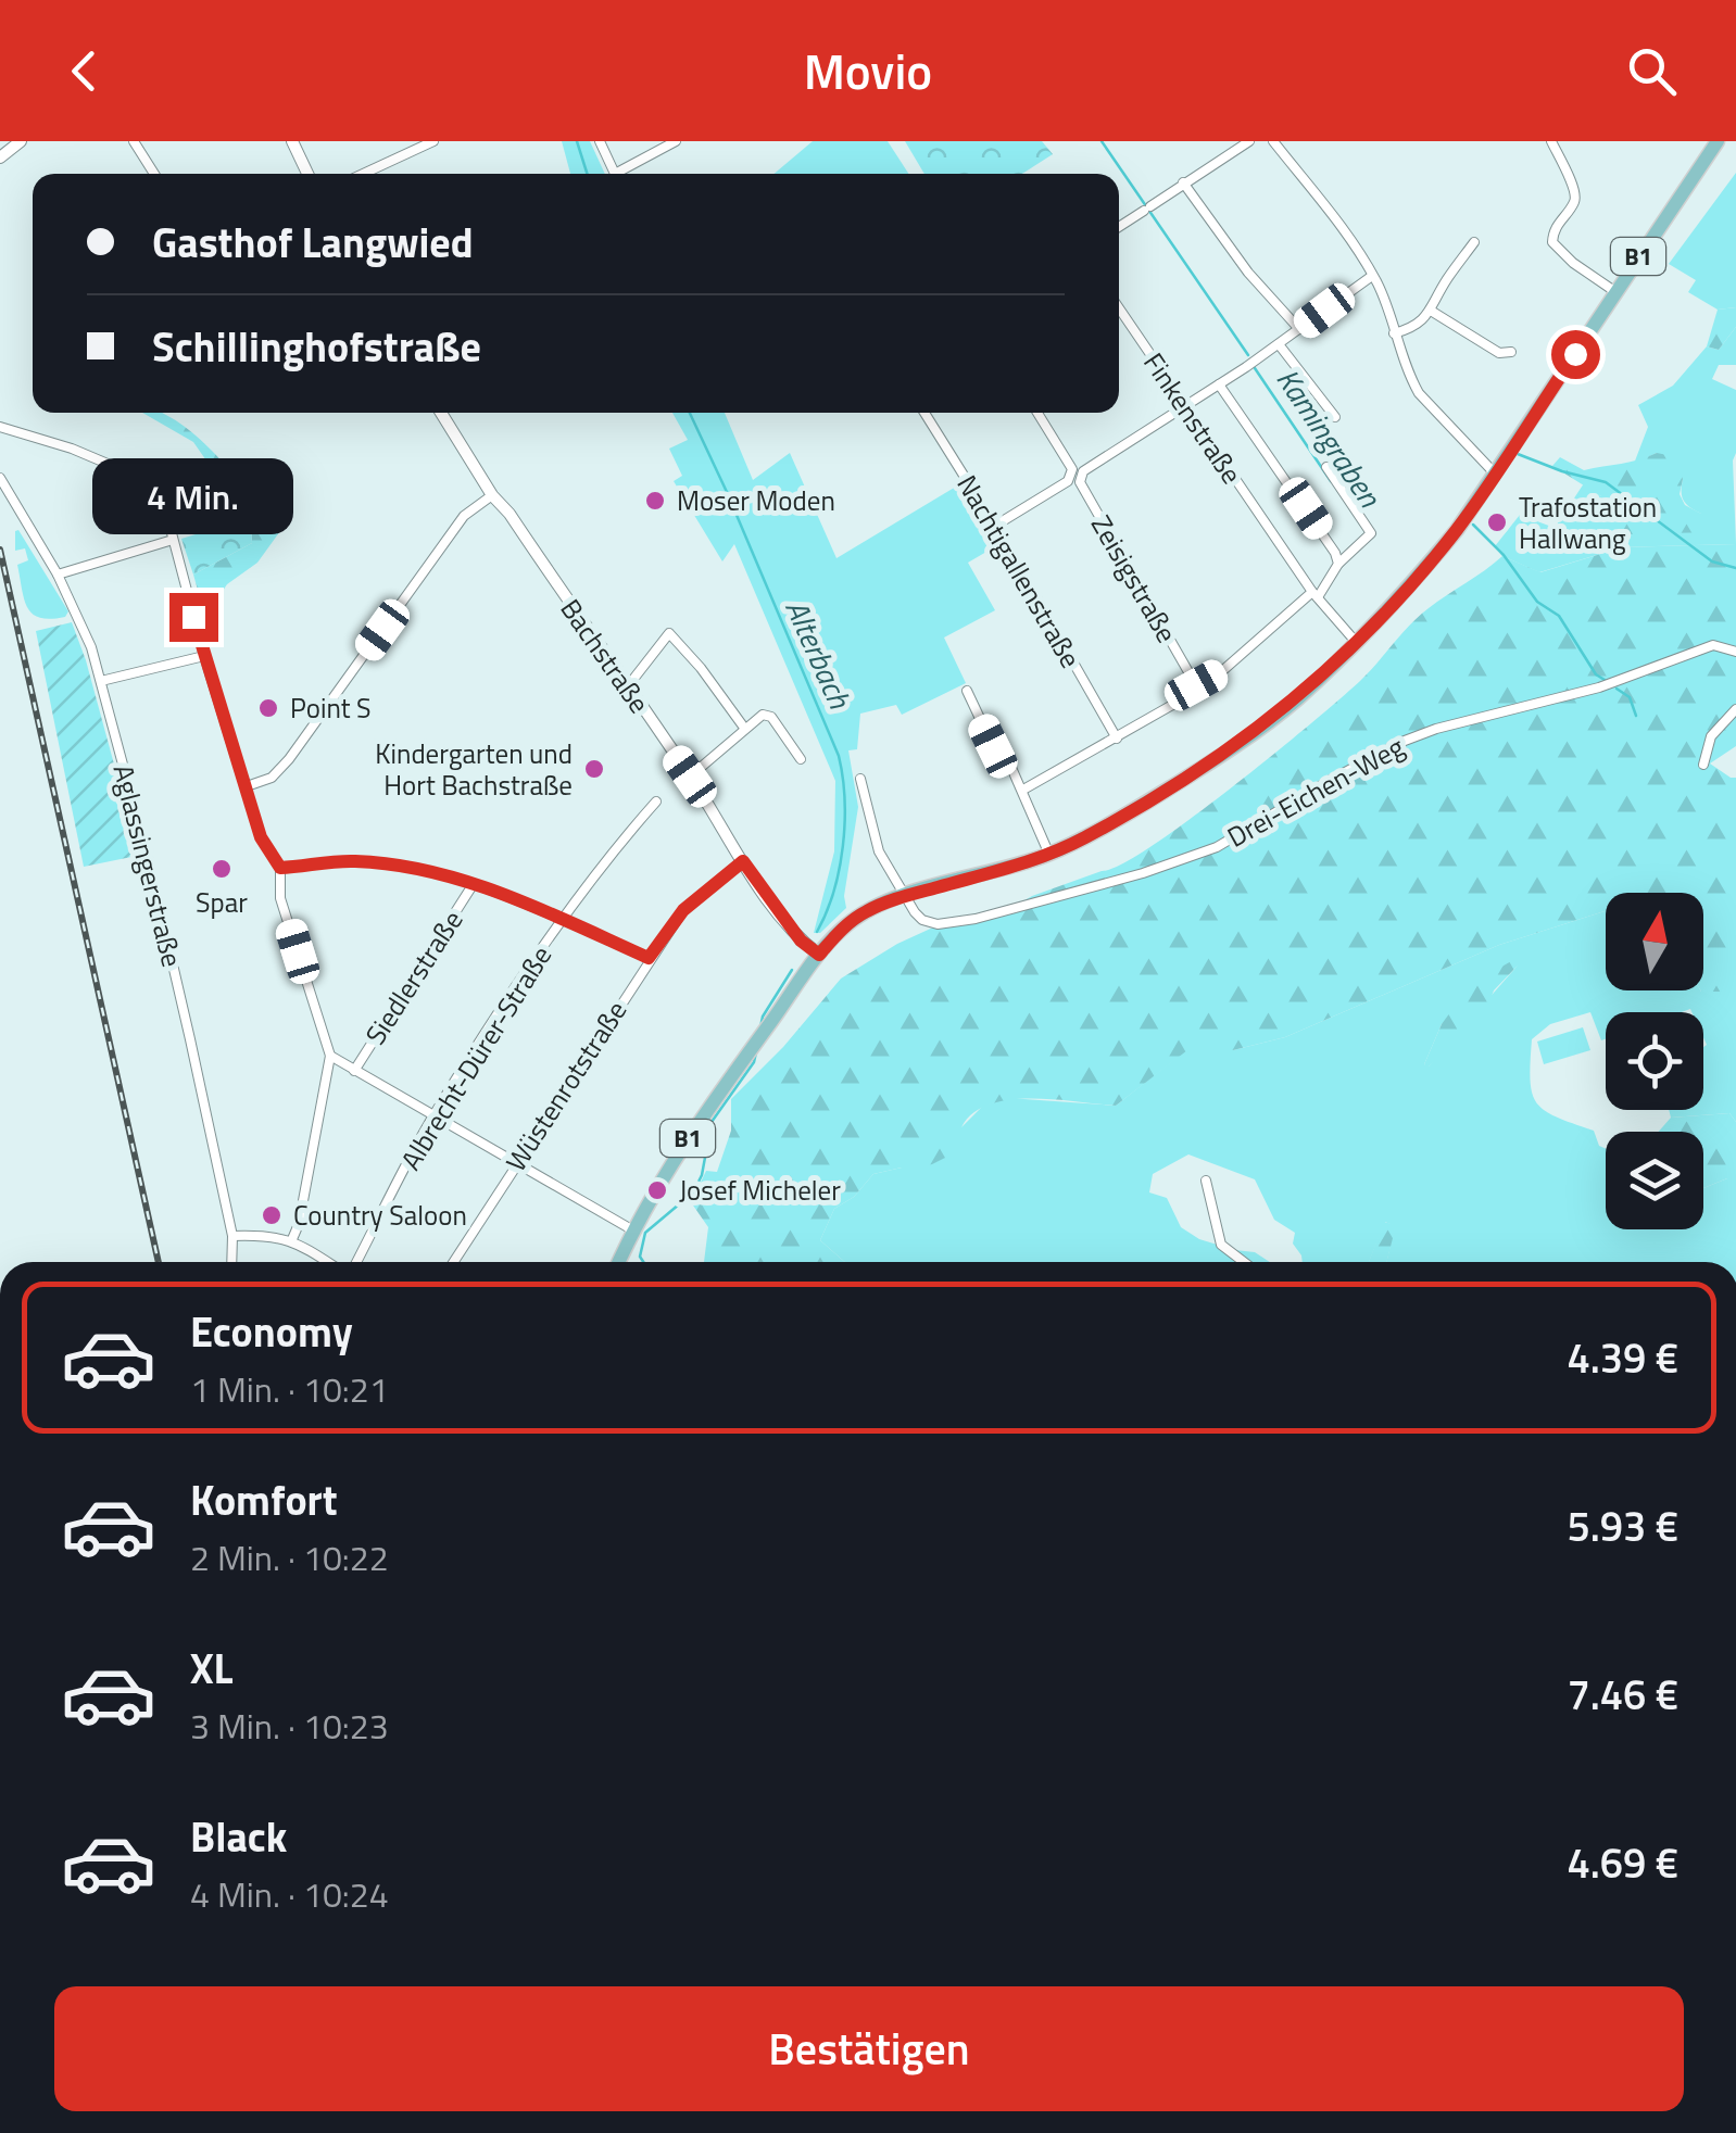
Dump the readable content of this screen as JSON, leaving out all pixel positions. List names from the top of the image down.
{
  "streets": {
    "main road": ["B1"],
    "street": [
      "Finkenstraße",
      "Nachtigallenstraße",
      "Zeisigstraße",
      "Bachstraße",
      "Drei-Eichen-Weg",
      "Aglassingerstraße",
      "Siedlerstraße",
      "Albrecht-Dürer-Straße",
      "Wüstenrotstraße"
    ]
  },
  "crossings": [
    ["B1", "Finkenstraße"],
    ["B1", "Bachstraße"],
    ["B1", "Drei-Eichen-Weg"],
    ["Finkenstraße", "Zeisigstraße"],
    ["Bachstraße", "Wüstenrotstraße"]
  ],
  "water": ["Kamingraben", "Alterbach"],
  "places": [
    "Moser Moden",
    "Trafostation Hallwang",
    "Point S",
    "Kindergarten und Hort Bachstraße",
    "Spar",
    "Josef Micheler",
    "Country Saloon"
  ],
  "north": "top",
  "page": {
    "header": "Movio",
    "banner": ["Gasthof Langwied", "Schillinghofstraße"],
    "bubble": "4 Min.",
    "list": [
      {
        "name": "Economy",
        "note": "1 Min. · 10:21",
        "value": "4.39 €"
      },
      {
        "name": "Komfort",
        "note": "2 Min. · 10:22",
        "value": "5.93 €"
      },
      {
        "name": "XL",
        "note": "3 Min. · 10:23",
        "value": "7.46 €"
      },
      {
        "name": "Black",
        "note": "4 Min. · 10:24",
        "value": "4.69 €"
      }
    ],
    "buttons": "Bestätigen"
  }
}
